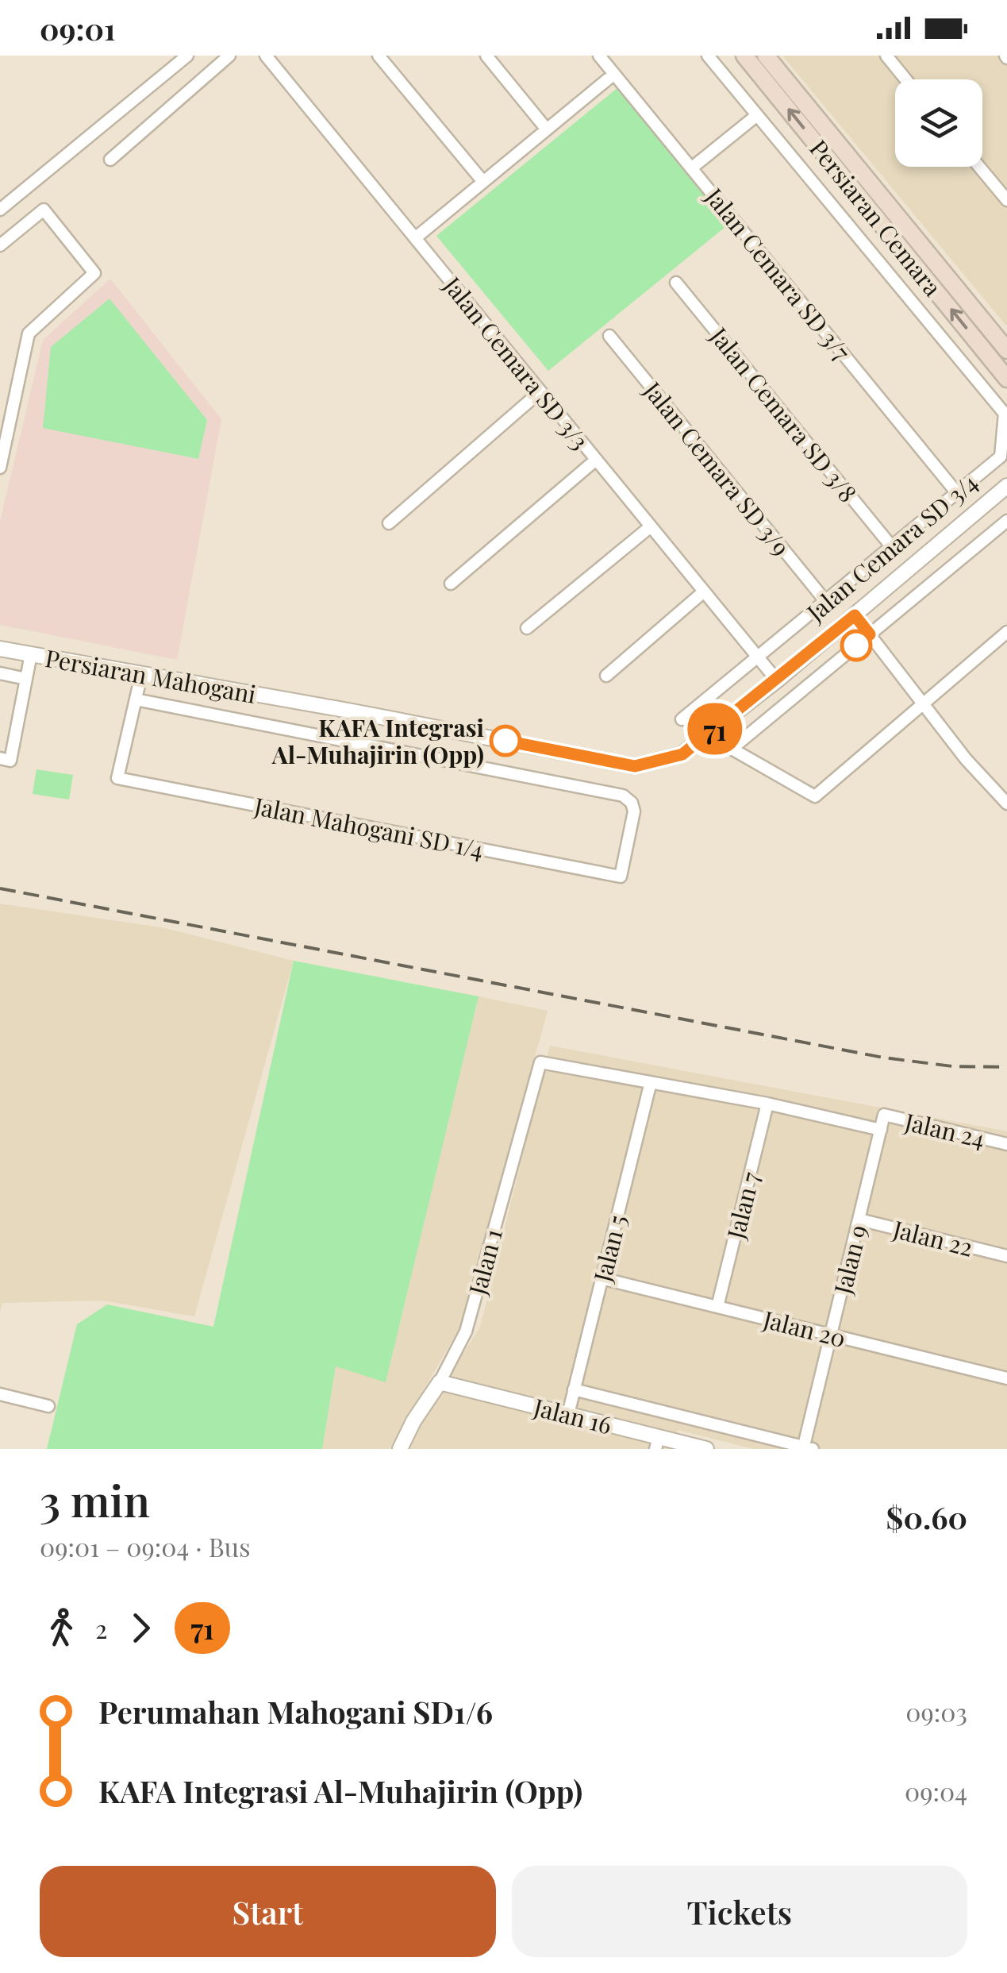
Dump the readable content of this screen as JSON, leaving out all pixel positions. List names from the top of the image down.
{
  "streets": {
    "main road": ["Persiaran Cemara"],
    "street": [
      "Jalan Cemara SD 3/7",
      "Jalan Cemara SD 3/3",
      "Jalan Cemara SD 3/8",
      "Jalan Cemara SD 3/9",
      "Jalan Cemara SD 3/4",
      "Persiaran Mahogani",
      "Jalan Mahogani SD 1/4",
      "Jalan 24",
      "Jalan 7",
      "Jalan 22",
      "Jalan 5",
      "Jalan 9",
      "Jalan 1",
      "Jalan 20",
      "Jalan 16"
    ]
  },
  "crossings": [
    ["Jalan Cemara SD 3/7", "Jalan Cemara SD 3/4"],
    ["Jalan Cemara SD 3/3", "Jalan Cemara SD 3/4"],
    ["Jalan Cemara SD 3/3", "Persiaran Mahogani"],
    ["Jalan Cemara SD 3/8", "Jalan Cemara SD 3/4"],
    ["Jalan Cemara SD 3/9", "Jalan Cemara SD 3/4"],
    ["Jalan 24", "Jalan 9"],
    ["Jalan 7", "Jalan 20"],
    ["Jalan 22", "Jalan 9"],
    ["Jalan 5", "Jalan 1"],
    ["Jalan 5", "Jalan 20"],
    ["Jalan 5", "Jalan 16"],
    ["Jalan 9", "Jalan 20"],
    ["Jalan 1", "Jalan 16"]
  ],
  "places": ["KAFA Integrasi Al-Muhajirin (Opp)"],
  "lines": ["bus line 71"],
  "page": {
    "status": "09:01",
    "on_map": "71",
    "heading": ["3 min", "09:01 – 09:04 · Bus", "$0.60"],
    "legs": ["2", "71"],
    "list": [
      {
        "name": "Perumahan Mahogani SD1/6",
        "value": "09:03"
      },
      {
        "name": "KAFA Integrasi Al-Muhajirin (Opp)",
        "value": "09:04"
      }
    ],
    "buttons": ["Start", "Tickets"]
  }
}
